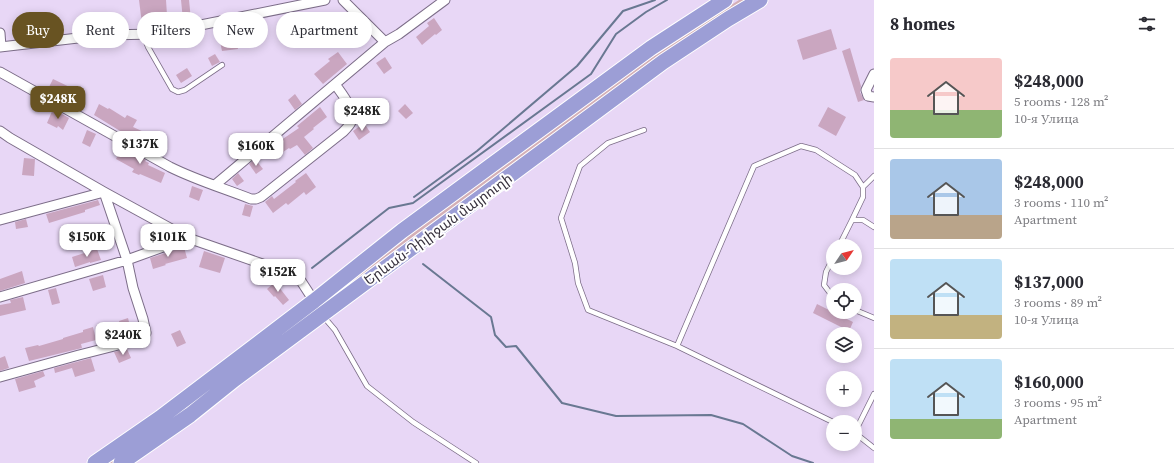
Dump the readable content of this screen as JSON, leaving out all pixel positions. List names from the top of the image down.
{
  "streets": {
    "highway": ["Երևան-Դիլիջան մայրուղի"]
  },
  "north": "top right",
  "page": {
    "heading": "8 homes",
    "chip": [
      "Buy",
      "Rent",
      "Filters",
      "New",
      "Apartment"
    ],
    "list": [
      {
        "name": "$248,000",
        "note": "5 rooms · 128 m² · 10-я Улица"
      },
      {
        "name": "$248,000",
        "note": "3 rooms · 110 m² · Apartment"
      },
      {
        "name": "$137,000",
        "note": "3 rooms · 89 m² · 10-я Улица"
      },
      {
        "name": "$160,000",
        "note": "3 rooms · 95 m² · Apartment"
      }
    ],
    "price": [
      "$248K",
      "$248K",
      "$137K",
      "$160K",
      "$150K",
      "$101K",
      "$152K",
      "$240K"
    ],
    "map_buttons": ["+", "−"]
  }
}
